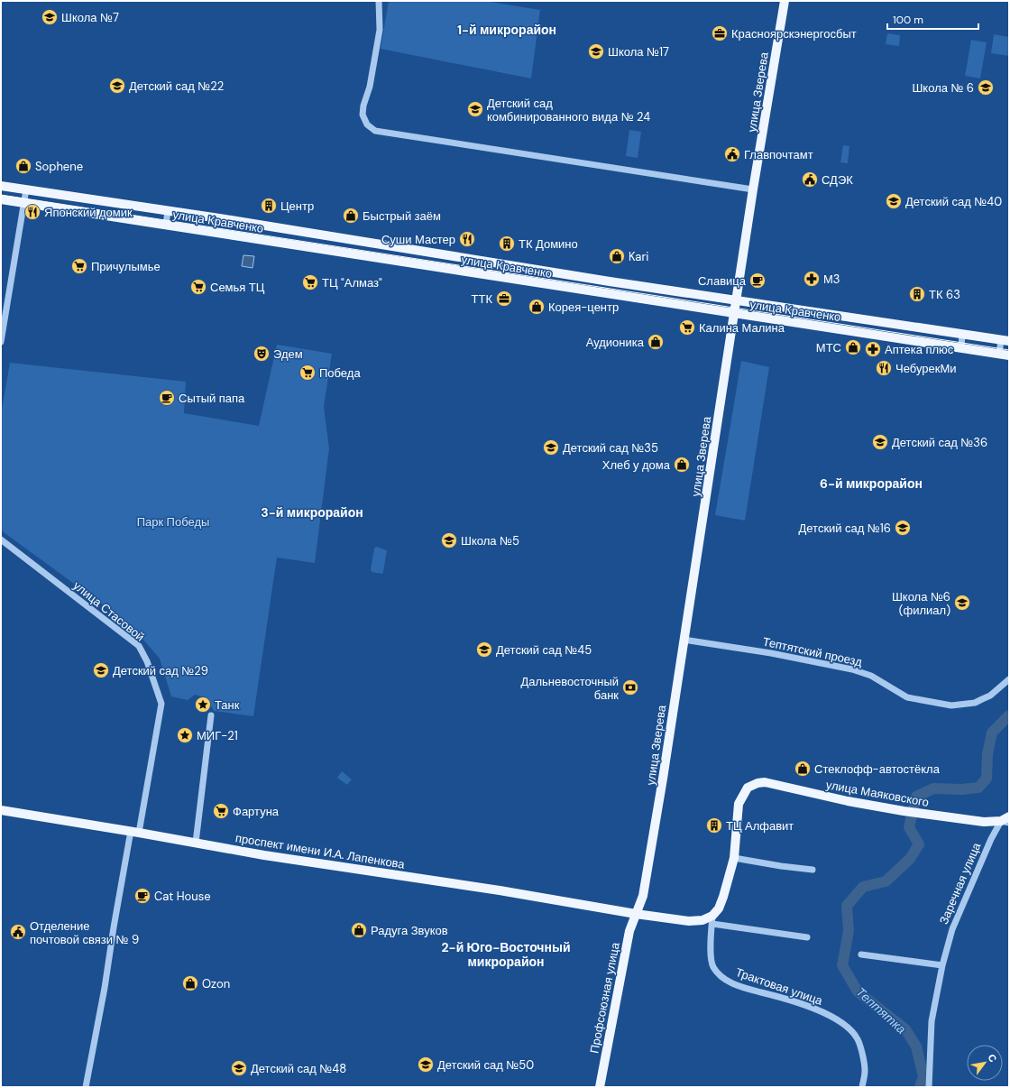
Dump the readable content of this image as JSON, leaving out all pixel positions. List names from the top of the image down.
{
  "streets": {
    "main road": [
      "улица Зверева",
      "улица Кравченко",
      "улица Маяковского",
      "проспект имени И.А. Лапенкова",
      "Профсоюзная улица"
    ],
    "street": [
      "улица Стасовой",
      "Тептятский проезд",
      "Заречная улица",
      "Трактовая улица"
    ]
  },
  "crossings": [
    ["улица Зверева", "улица Кравченко"],
    ["улица Зверева", "Тептятский проезд"],
    ["улица Зверева", "проспект имени И.А. Лапенкова"],
    ["улица Зверева", "Профсоюзная улица"],
    ["улица Стасовой", "проспект имени И.А. Лапенкова"],
    ["улица Маяковского", "Заречная улица"],
    ["проспект имени И.А. Лапенкова", "Трактовая улица"],
    ["проспект имени И.А. Лапенкова", "Профсоюзная улица"]
  ],
  "districts": [
    "1-й микрорайон",
    "6-й микрорайон",
    "3-й микрорайон",
    "2-й Юго-Восточный микрорайон"
  ],
  "water": ["Тептятка"],
  "parks": ["Парк Победы"],
  "places": {
    "school or university": [
      "Школа №7",
      "Школа №17",
      "Детский сад №22",
      "Школа № 6",
      "Детский сад комбинированного вида № 24",
      "Детский сад №40",
      "Детский сад №36",
      "Детский сад №35",
      "Детский сад №16",
      "Школа №5",
      "Школа №6 (филиал)",
      "Детский сад №45",
      "Детский сад №29",
      "Детский сад №50",
      "Детский сад №48"
    ],
    "office": ["Красноярскэнергосбыт", "ТТК"],
    "public building": ["Главпочтамт", "СДЭК", "Отделение почтовой связи № 9"],
    "shop": [
      "Sophene",
      "Быстрый заём",
      "Kari",
      "Корея-центр",
      "Аудионика",
      "МТС",
      "Хлеб у дома",
      "Стеклофф-автостёкла",
      "Радуга Звуков",
      "Ozon"
    ],
    "building": [
      "Центр",
      "ТК Домино",
      "ТК 63",
      "ТЦ Алфавит"
    ],
    "restaurant": ["Японский домик", "Суши Мастер", "ЧебурекМи"],
    "supermarket": [
      "Причулымье",
      "ТЦ \"Алмаз\"",
      "Семья ТЦ",
      "Калина Малина",
      "Победа",
      "Фартуна"
    ],
    "pharmacy": ["М3", "Аптека плюс"],
    "cafe": ["Славица", "Сытый папа", "Cat House"],
    "theatre": ["Эдем"],
    "bank": ["Дальневосточный банк"],
    "place": ["Танк", "МИГ-21"]
  },
  "scale_bar": "100 m",
  "north": "top right"
}
